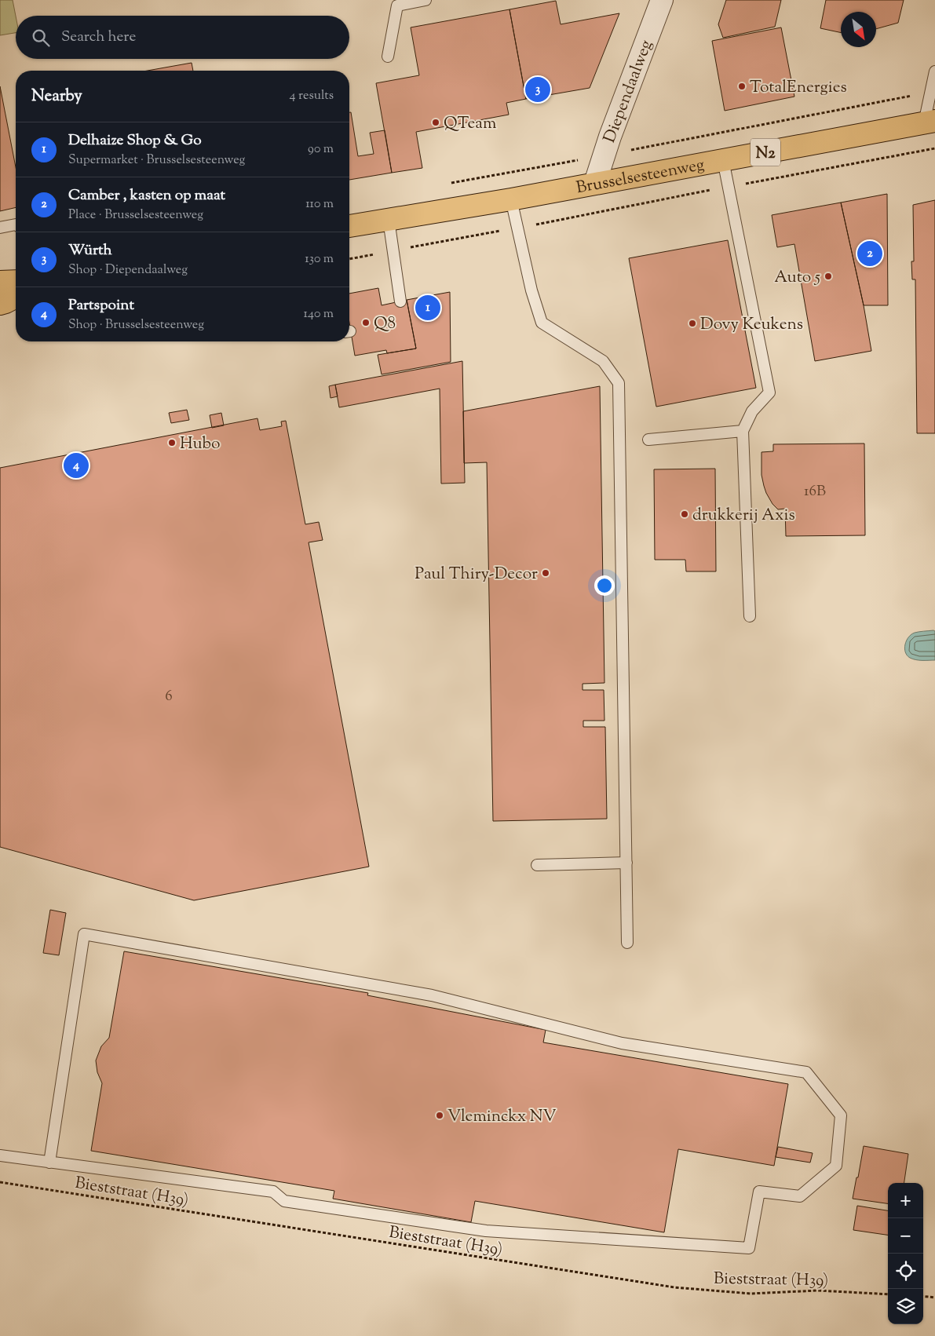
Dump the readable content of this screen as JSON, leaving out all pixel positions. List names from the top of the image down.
{
  "streets": {
    "main road": ["N2", "Brusselsesteenweg"],
    "street": ["Diependaalweg"],
    "path": ["Bieststraat (H39)"]
  },
  "crossings": [
    ["Diependaalweg", "Brusselsesteenweg"]
  ],
  "places": [
    "TotalEnergies",
    "QTeam",
    "Auto 5",
    "Q8",
    "Dovy Keukens",
    "Hubo",
    "drukkerij Axis",
    "Paul Thiry-Decor",
    "Vleminckx NV"
  ],
  "house_numbers": ["16B", "6"],
  "north": "bottom right",
  "page": {
    "search": "Search here",
    "heading": ["Nearby", "4 results"],
    "pins": [
      "3",
      "2",
      "1",
      "4"
    ],
    "list": [
      {
        "mark": "1",
        "name": "Delhaize Shop & Go",
        "note": "Supermarket · Brusselsesteenweg",
        "value": "90 m"
      },
      {
        "mark": "2",
        "name": "Camber , kasten op maat",
        "note": "Place · Brusselsesteenweg",
        "value": "110 m"
      },
      {
        "mark": "3",
        "name": "Würth",
        "note": "Shop · Diependaalweg",
        "value": "130 m"
      },
      {
        "mark": "4",
        "name": "Partspoint",
        "note": "Shop · Brusselsesteenweg",
        "value": "140 m"
      }
    ],
    "map_buttons": ["+", "−"]
  }
}
